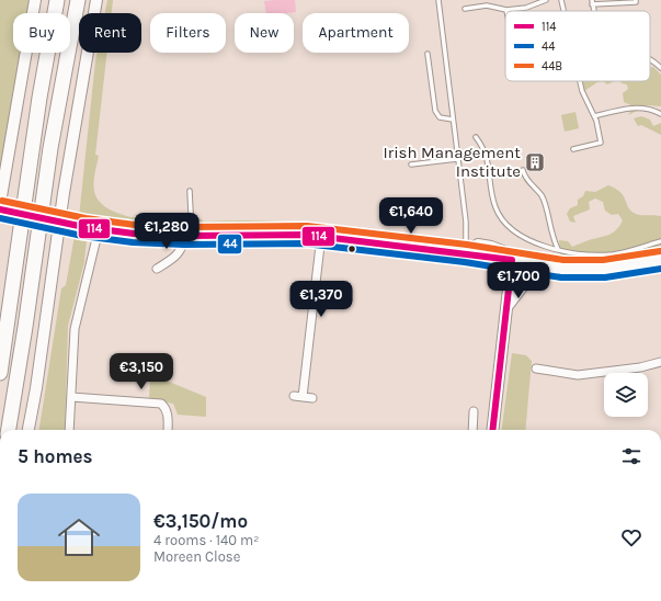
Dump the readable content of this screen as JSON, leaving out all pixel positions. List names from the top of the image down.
{
  "places": {
    "building": ["Irish Management Institute"]
  },
  "lines": ["transit line 44B", "transit line 114", "transit line 44"],
  "legend": ["114", "44", "44B"],
  "page": {
    "chip": [
      "Buy",
      "Rent",
      "Filters",
      "New",
      "Apartment"
    ],
    "price": [
      "€1,640",
      "€1,280",
      "€1,700",
      "€1,370",
      "€3,150"
    ],
    "heading": "5 homes",
    "list": [
      {
        "name": "€3,150/mo",
        "note": "4 rooms · 140 m² · Moreen Close"
      }
    ]
  }
}
